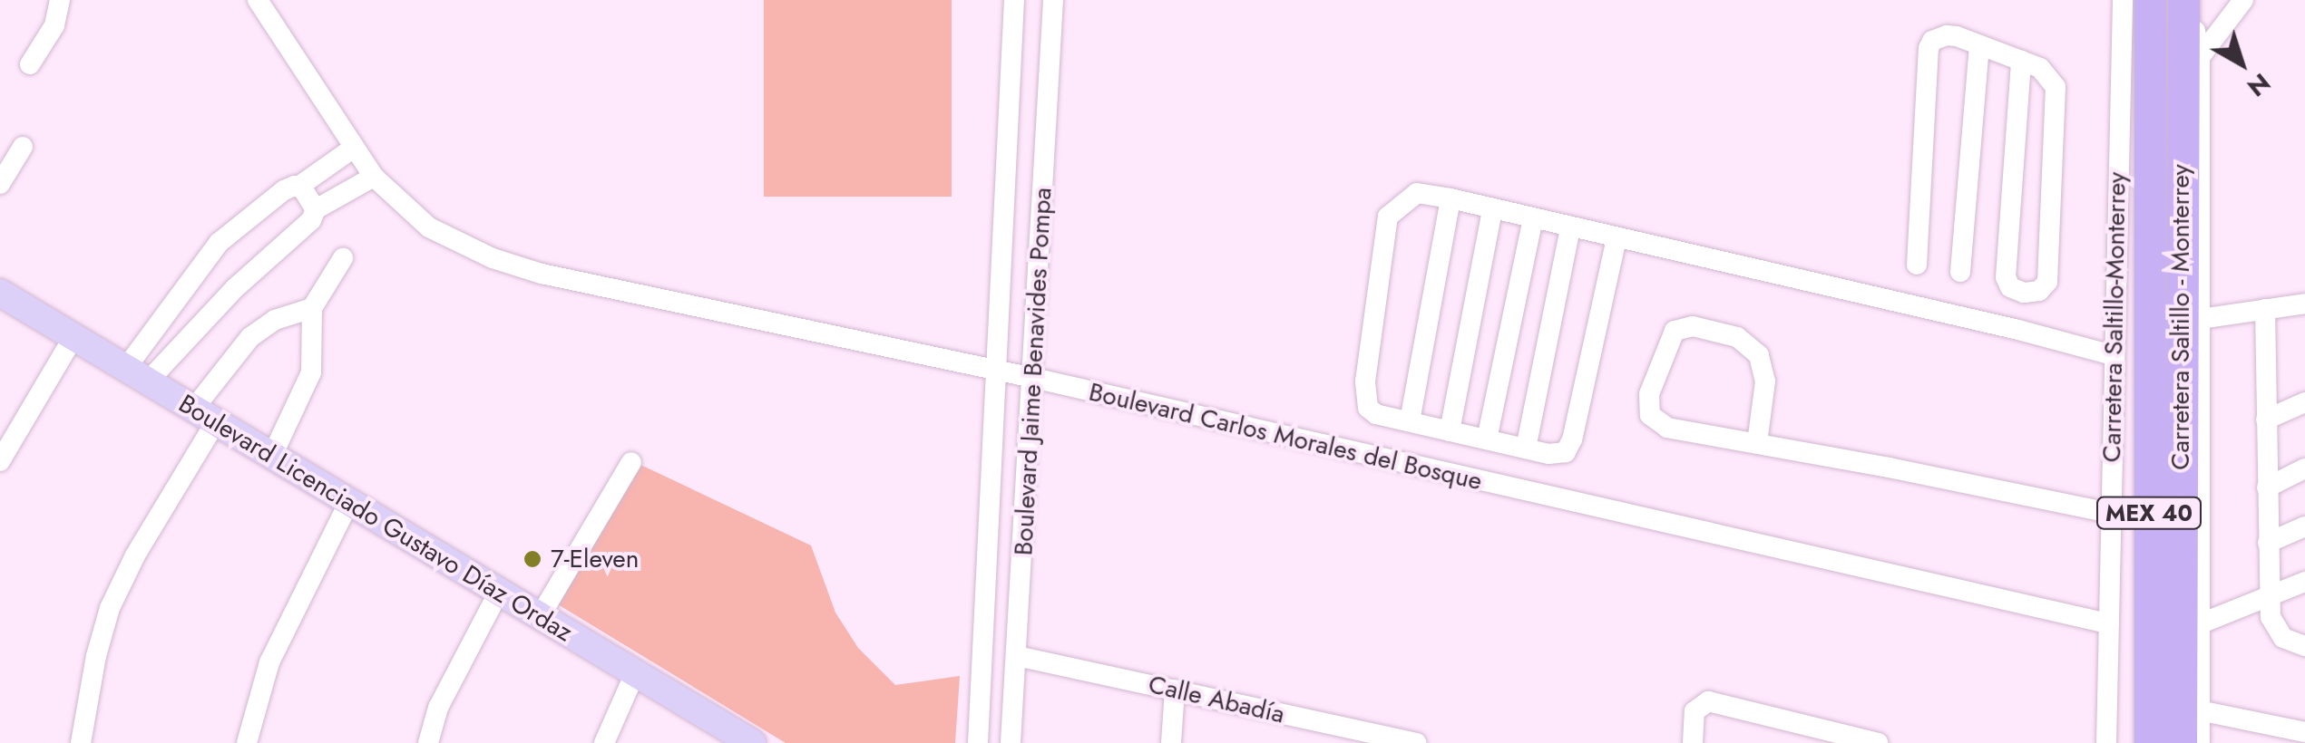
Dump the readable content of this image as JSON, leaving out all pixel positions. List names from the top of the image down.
{
  "streets": {
    "highway": ["Carretera Saltillo - Monterrey", "MEX 40"],
    "main road": ["Boulevard Licenciado Gustavo Díaz Ordaz"],
    "street": [
      "Carretera Saltillo-Monterrey",
      "Boulevard Jaime Benavides Pompa",
      "Boulevard Carlos Morales del Bosque",
      "Calle Abadía"
    ]
  },
  "crossings": [
    ["Carretera Saltillo-Monterrey", "Boulevard Carlos Morales del Bosque"],
    ["Boulevard Jaime Benavides Pompa", "Boulevard Carlos Morales del Bosque"],
    ["Boulevard Jaime Benavides Pompa", "Calle Abadía"]
  ],
  "places": ["7-Eleven"],
  "north": "bottom right"
}
